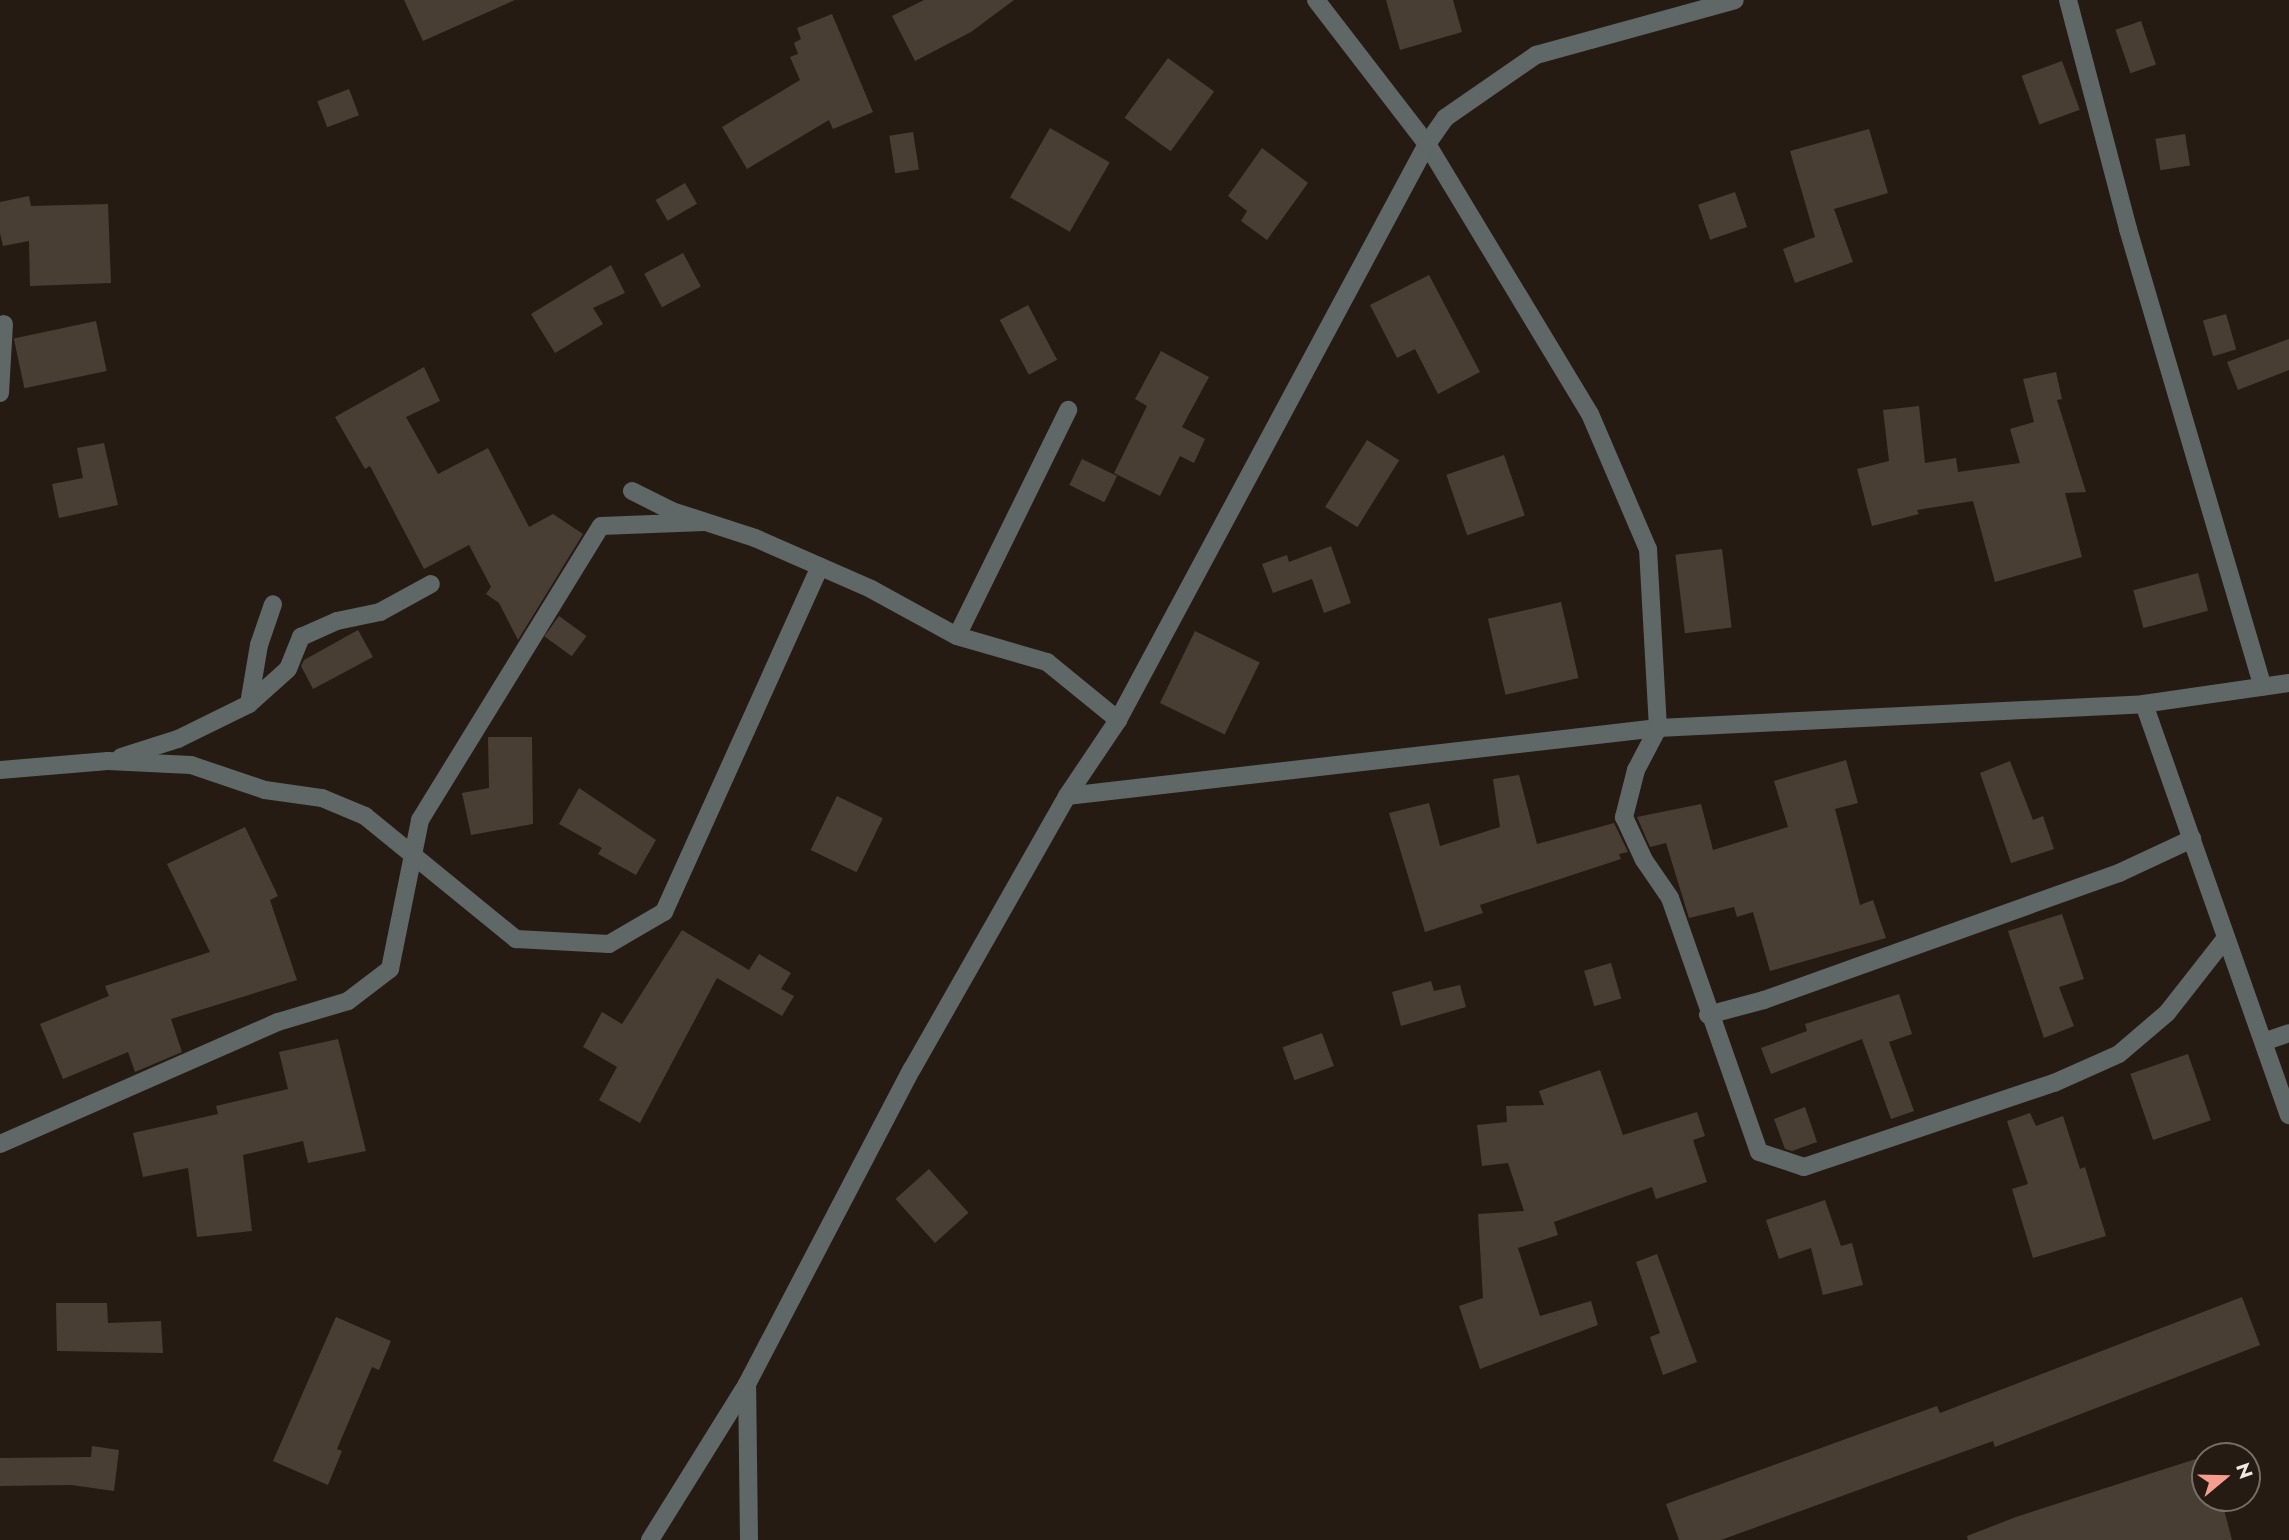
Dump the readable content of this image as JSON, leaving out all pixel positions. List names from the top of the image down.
{
  "north": "right"
}
